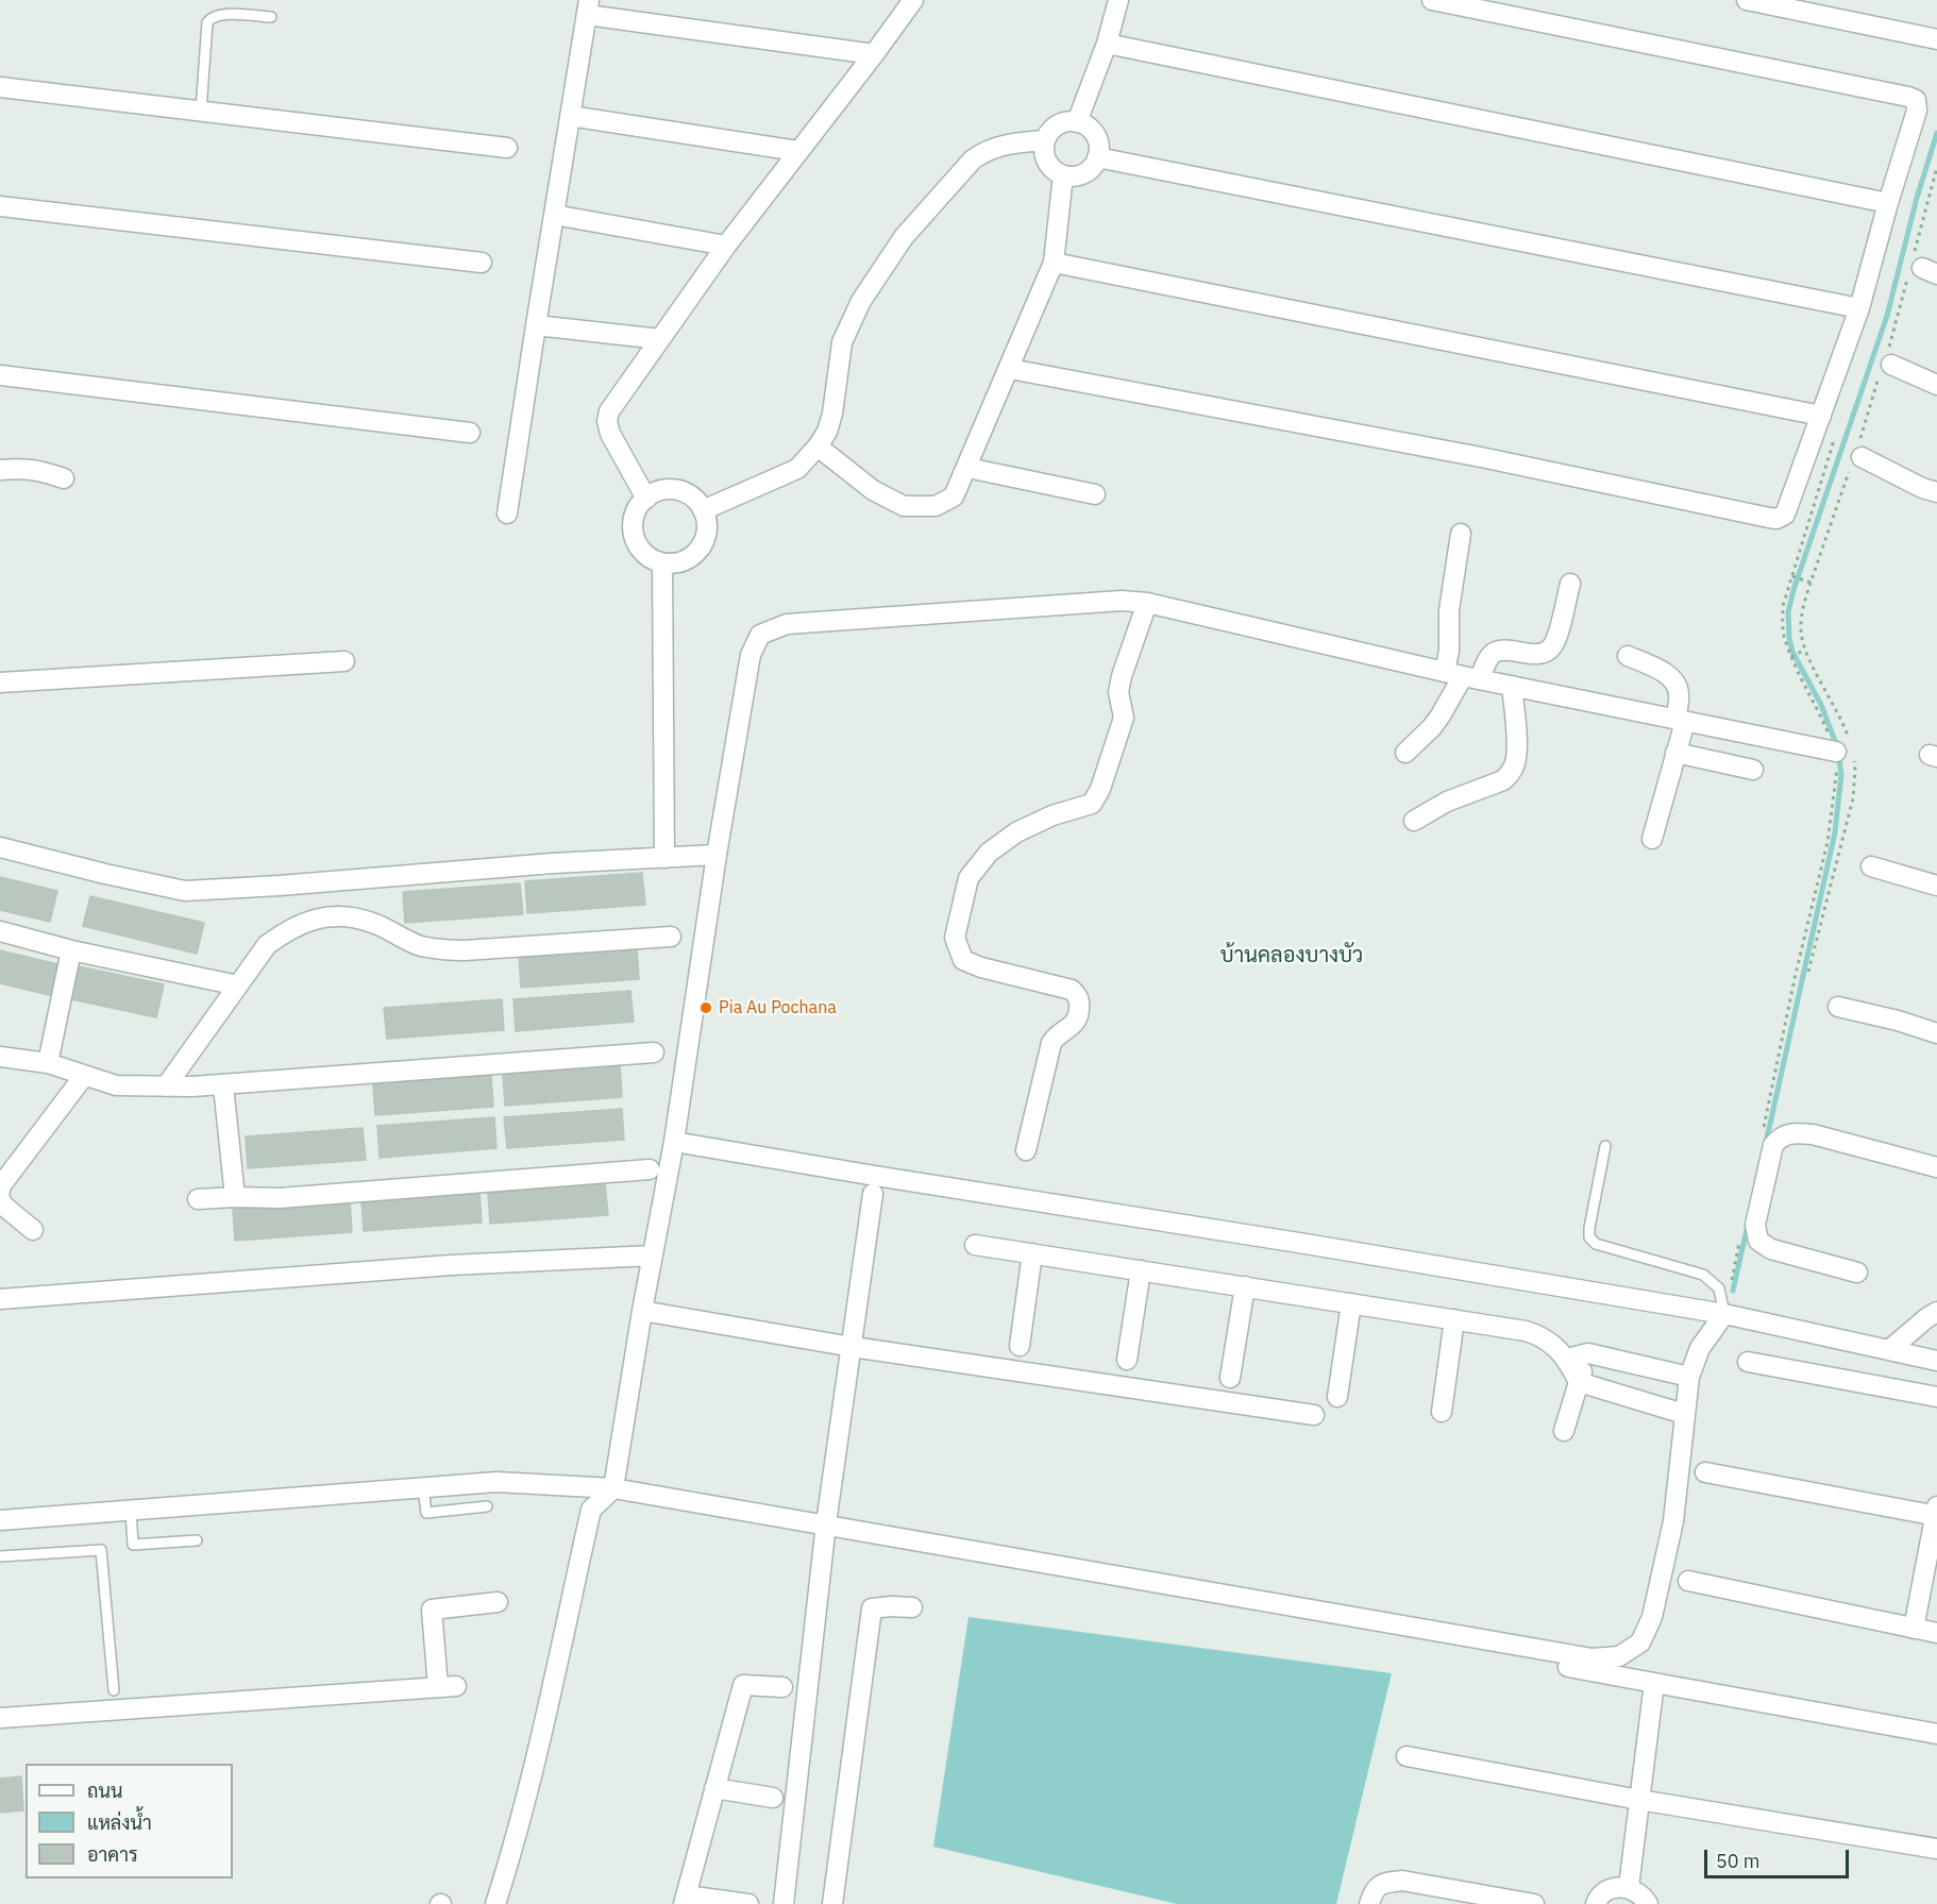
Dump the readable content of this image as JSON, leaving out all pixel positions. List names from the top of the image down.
{
  "districts": ["บ้านคลองบางบัว"],
  "places": ["Pia Au Pochana"],
  "legend": ["ถนน", "แหล่งน้ำ", "อาคาร"],
  "scale_bar": "50 m"
}
